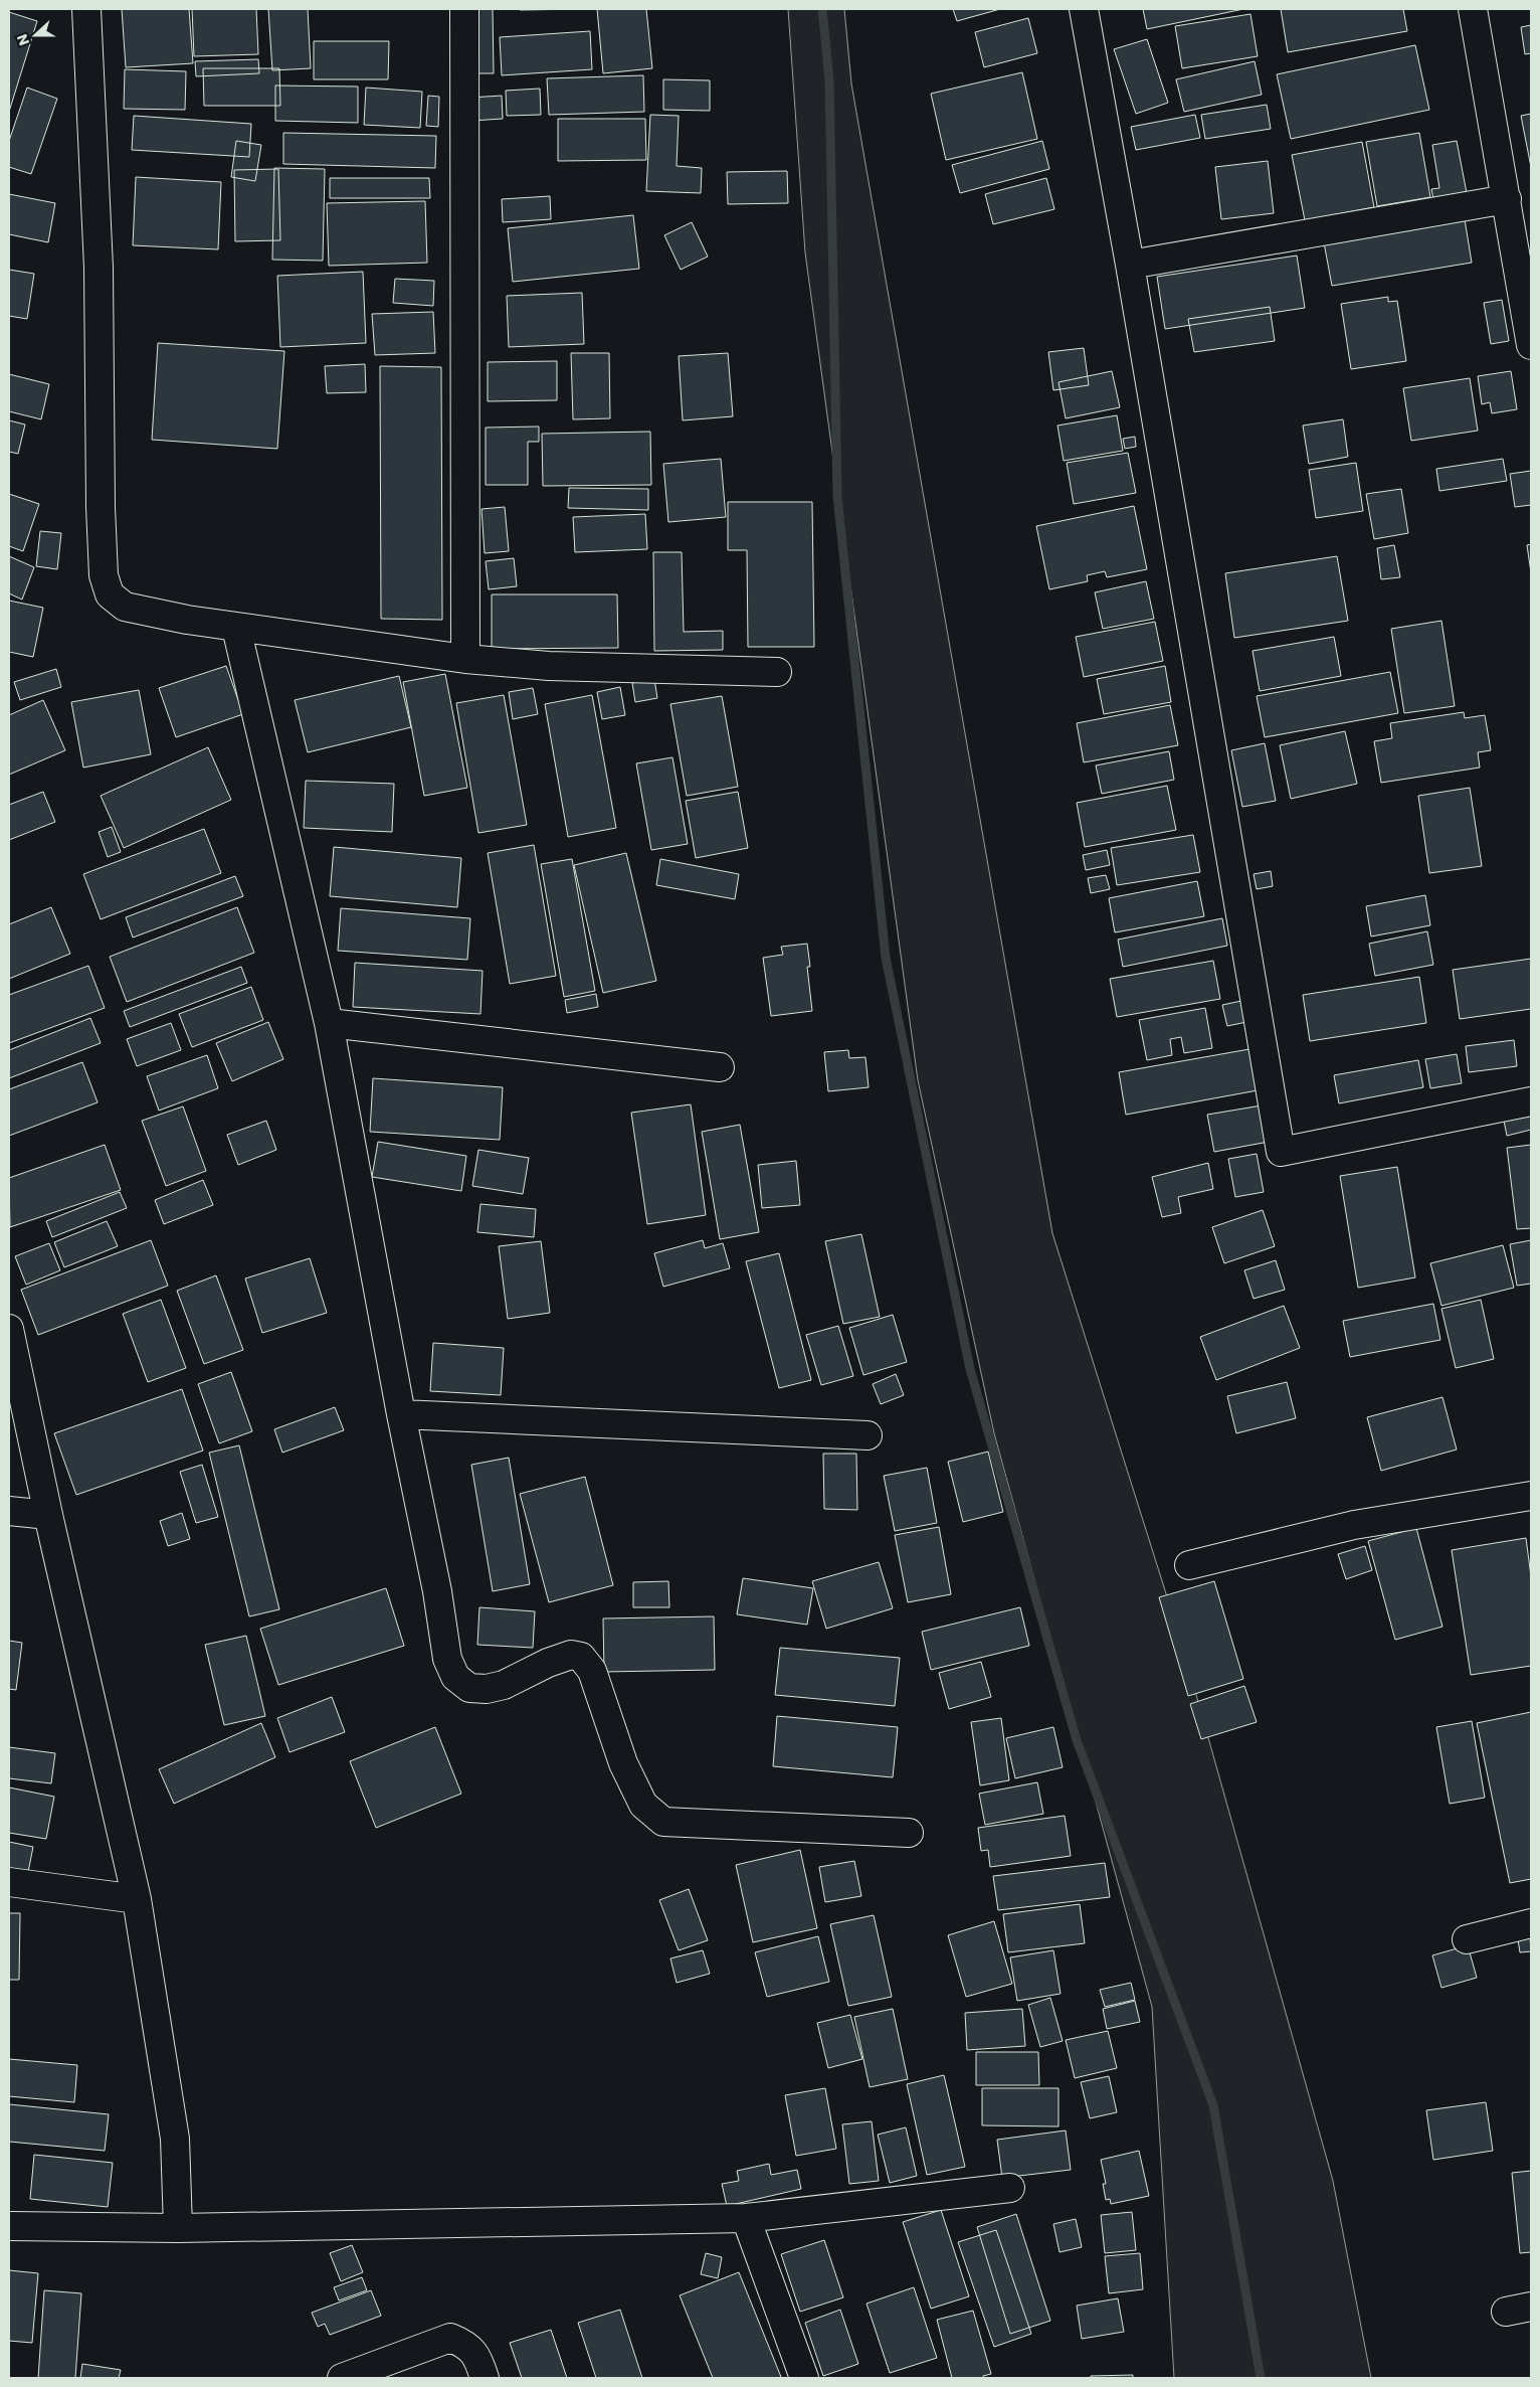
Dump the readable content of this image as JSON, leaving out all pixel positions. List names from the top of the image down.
{
  "north": "left"
}
